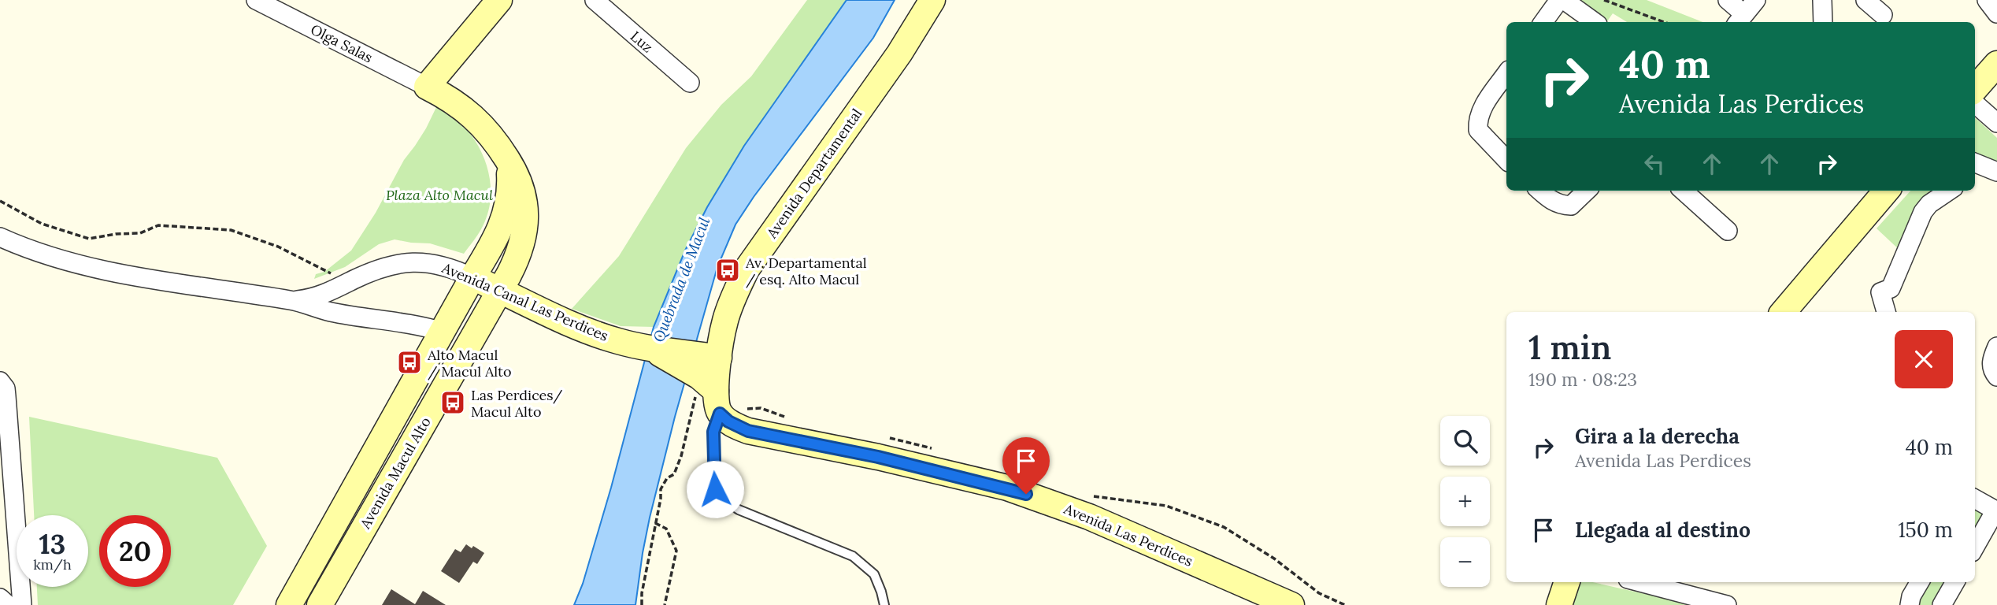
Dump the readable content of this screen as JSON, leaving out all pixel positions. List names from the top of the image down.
{
  "streets": {
    "street": [
      "Luz",
      "Olga Salas",
      "Avenida Departamental",
      "Avenida Canal Las Perdices",
      "Avenida Macul Alto",
      "Avenida Las Perdices"
    ]
  },
  "crossings": [
    ["Olga Salas", "Avenida Macul Alto"],
    ["Avenida Departamental", "Avenida Canal Las Perdices"],
    ["Avenida Departamental", "Avenida Las Perdices"],
    ["Avenida Canal Las Perdices", "Avenida Macul Alto"],
    ["Avenida Canal Las Perdices", "Avenida Las Perdices"]
  ],
  "water": ["Quebrada de Macul"],
  "parks": ["Plaza Alto Macul"],
  "places": {
    "bus stop": ["Av. Departamental / esq. Alto Macul", "Alto Macul / Macul Alto", "Las Perdices/ Macul Alto"]
  },
  "page": {
    "turn": ["40 m", "Avenida Las Perdices"],
    "heading": ["1 min", "190 m · 08:23"],
    "list": [
      {
        "name": "Gira a la derecha",
        "note": "Avenida Las Perdices",
        "value": "40 m"
      },
      {
        "name": "Llegada al destino",
        "value": "150 m"
      }
    ],
    "map_buttons": ["+", "−"],
    "speed": "13 km/h",
    "limit": "20"
  }
}
